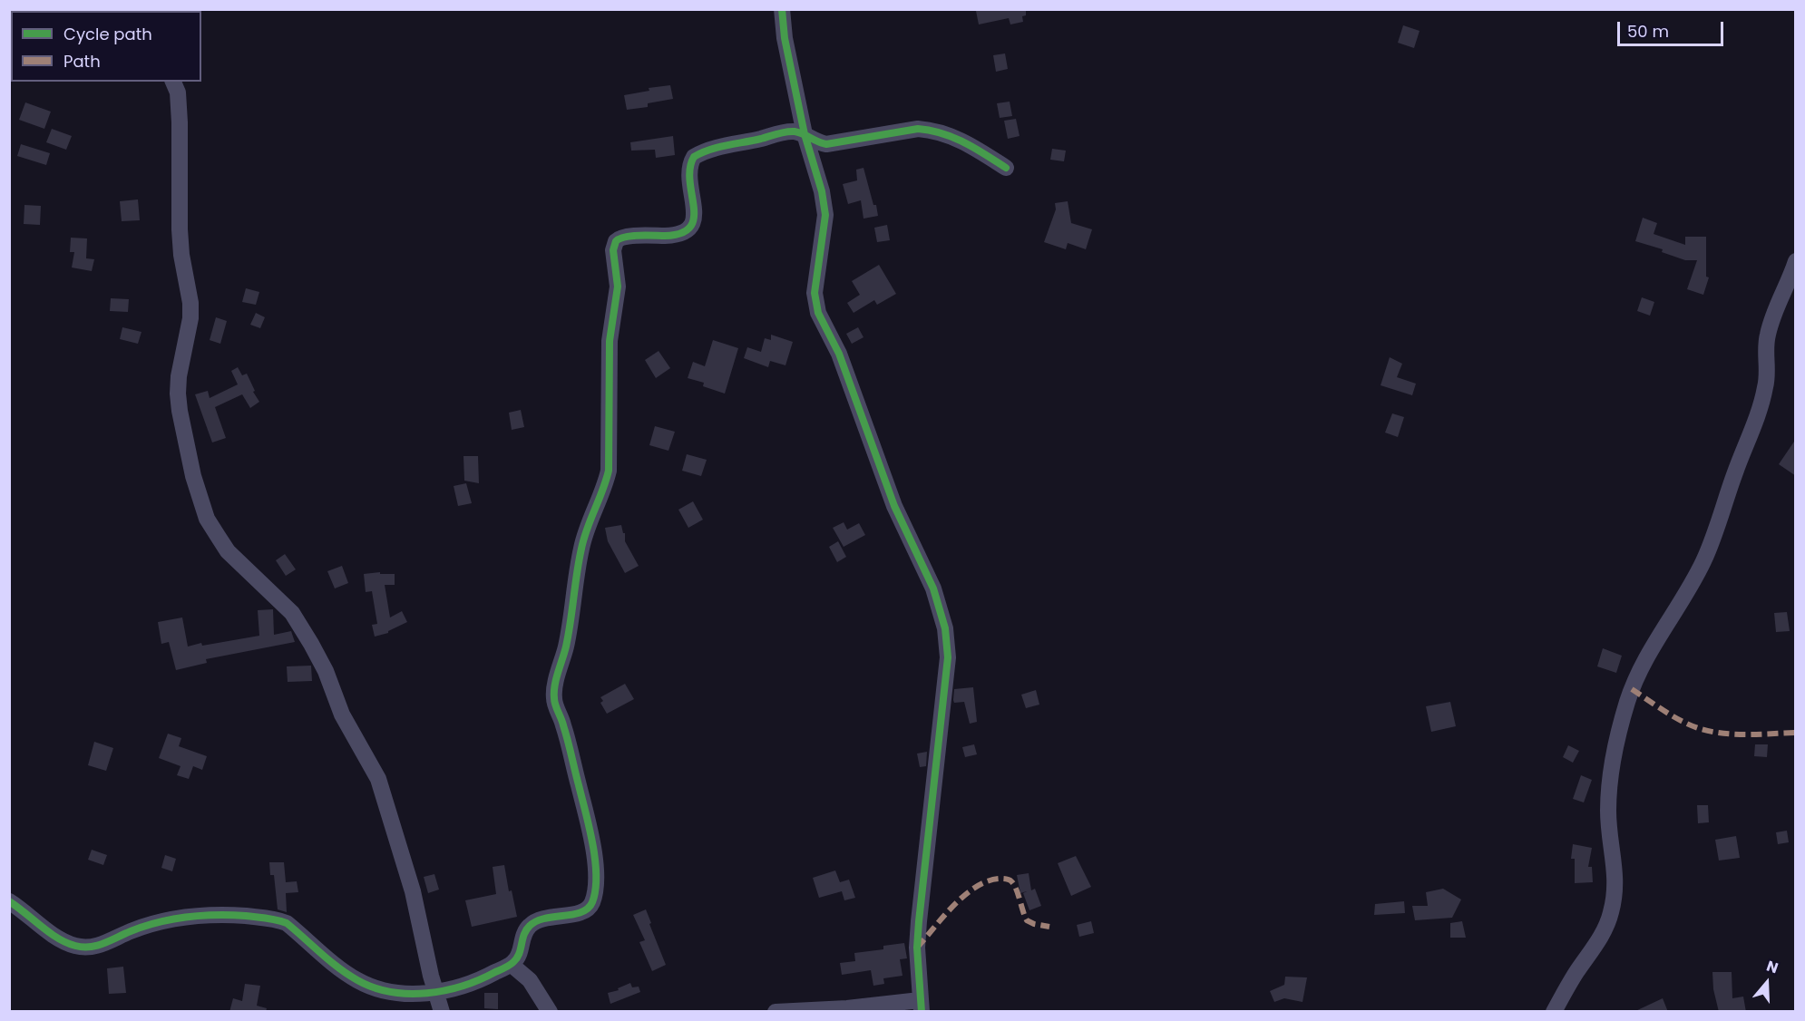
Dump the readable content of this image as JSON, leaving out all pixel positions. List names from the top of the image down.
{
  "legend": ["Cycle path", "Path"],
  "scale_bar": "50 m",
  "north": "top"
}
